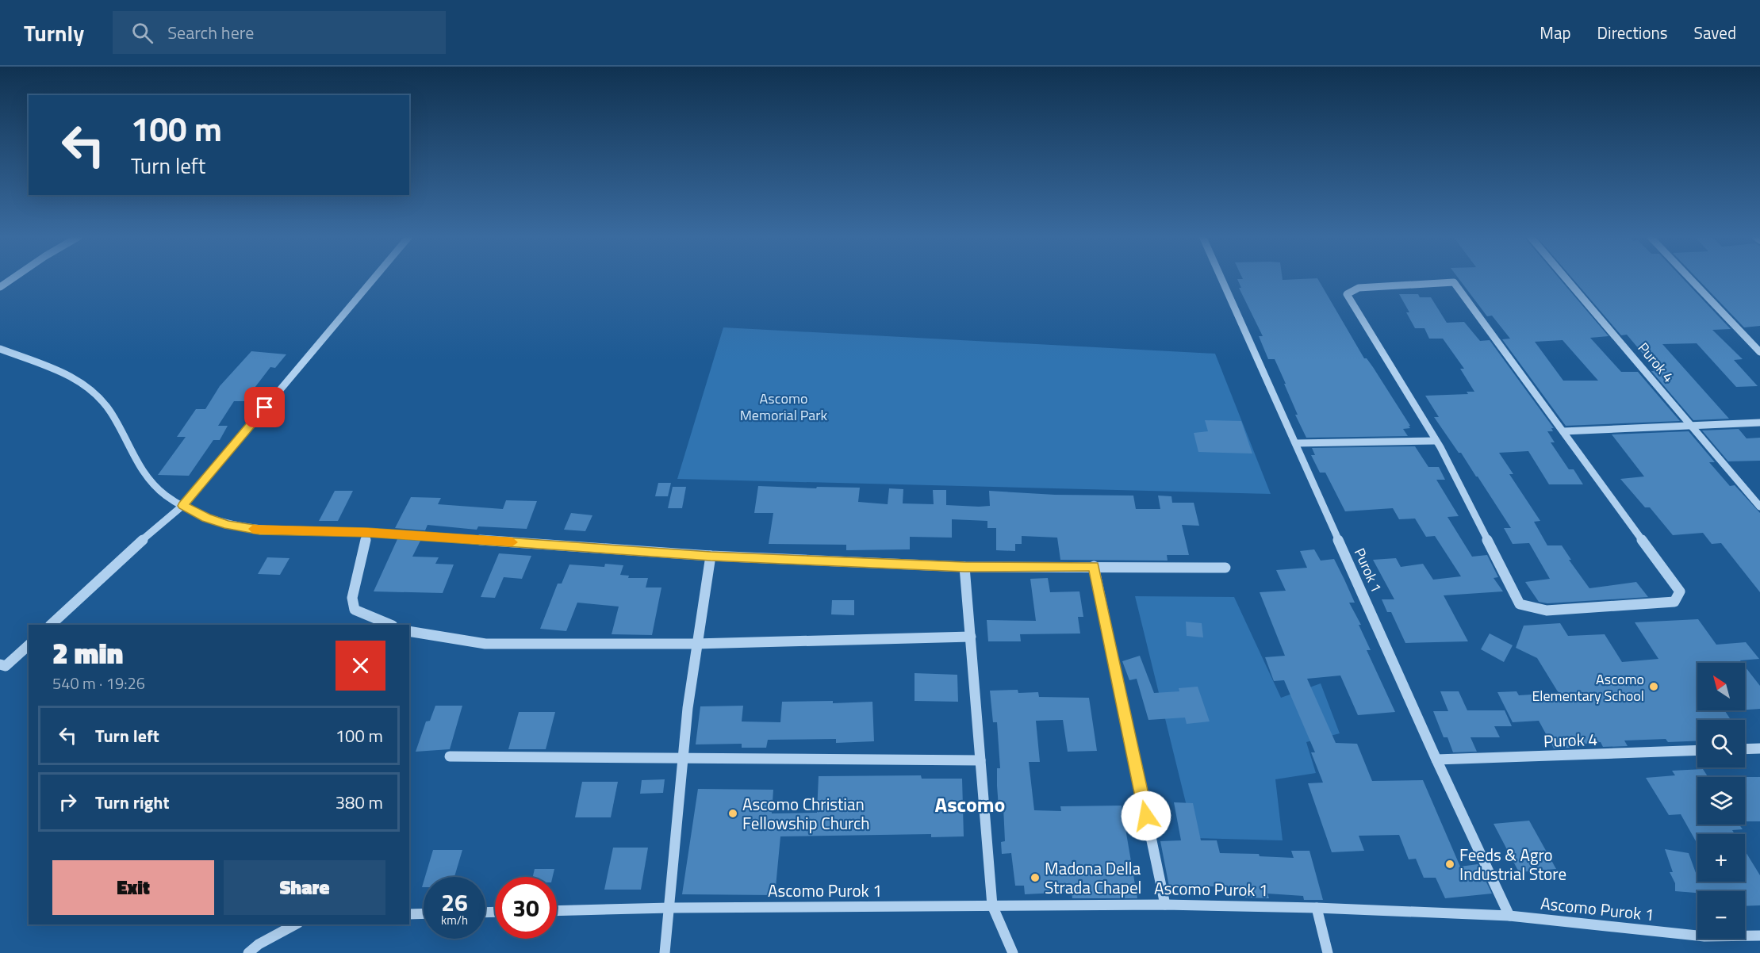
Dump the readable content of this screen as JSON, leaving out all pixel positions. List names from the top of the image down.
{
  "streets": {
    "street": ["Purok 4", "Purok 1", "Ascomo Purok 1"]
  },
  "crossings": [
    ["Purok 4", "Purok 1"],
    ["Purok 1", "Ascomo Purok 1"]
  ],
  "districts": ["Ascomo"],
  "parks": ["Ascomo Memorial Park"],
  "places": [
    "Ascomo Elementary School",
    "Ascomo Christian Fellowship Church",
    "Feeds & Agro Industrial Store",
    "Madona Della Strada Chapel"
  ],
  "north": "top left",
  "page": {
    "header": "Turnly",
    "search": "Search here",
    "nav": ["Map", "Directions", "Saved"],
    "turn": ["100 m", "Turn left"],
    "heading": ["2 min", "540 m · 19:26"],
    "map_buttons": ["+", "−"],
    "list": [
      {
        "name": "Turn left",
        "value": "100 m"
      },
      {
        "name": "Turn right",
        "value": "380 m"
      }
    ],
    "buttons": ["Exit", "Share"],
    "speed": "26 km/h",
    "limit": "30"
  }
}
